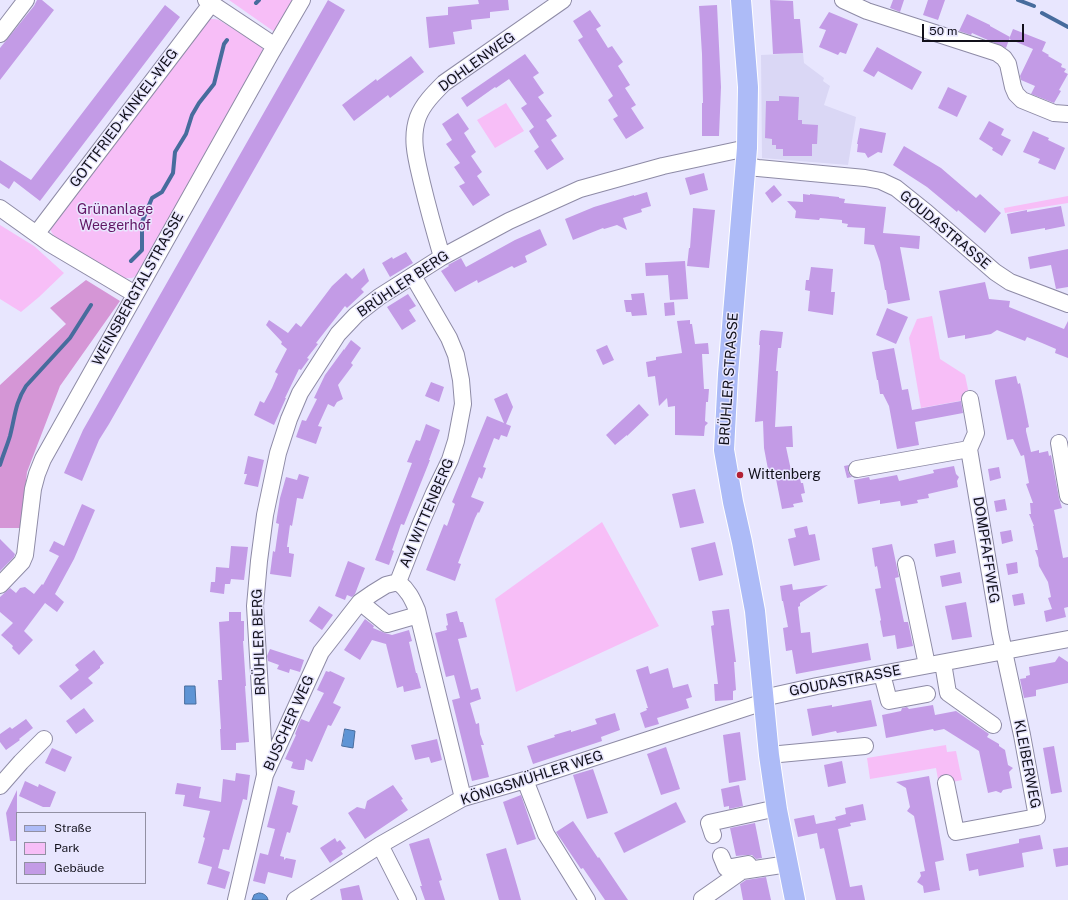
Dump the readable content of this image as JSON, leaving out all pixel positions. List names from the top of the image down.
{
  "streets": {
    "main road": ["BRÜHLER STRASSE"],
    "street": [
      "DOHLENWEG",
      "GOTTFRIED-KINKEL-WEG",
      "GOUDASTRASSE",
      "BRÜHLER BERG",
      "WEINSBERGTALSTRASSE",
      "AM WITTENBERG",
      "DOMPFAFFWEG",
      "BUSCHER WEG",
      "KLEIBERWEG",
      "KÖNIGSMÜHLER WEG"
    ]
  },
  "crossings": [
    ["DOHLENWEG", "BRÜHLER BERG"],
    ["GOUDASTRASSE", "BRÜHLER BERG"],
    ["GOUDASTRASSE", "BRÜHLER STRASSE"],
    ["GOUDASTRASSE", "DOMPFAFFWEG"],
    ["GOUDASTRASSE", "KLEIBERWEG"],
    ["GOUDASTRASSE", "KÖNIGSMÜHLER WEG"],
    ["BRÜHLER BERG", "BRÜHLER STRASSE"],
    ["BRÜHLER BERG", "AM WITTENBERG"],
    ["BRÜHLER BERG", "BUSCHER WEG"],
    ["BRÜHLER STRASSE", "KÖNIGSMÜHLER WEG"],
    ["AM WITTENBERG", "BUSCHER WEG"],
    ["AM WITTENBERG", "KÖNIGSMÜHLER WEG"],
    ["DOMPFAFFWEG", "KLEIBERWEG"]
  ],
  "parks": ["Grünanlage Weegerhof"],
  "places": ["Wittenberg"],
  "legend": ["Straße", "Park", "Gebäude"],
  "scale_bar": "50 m"
}
